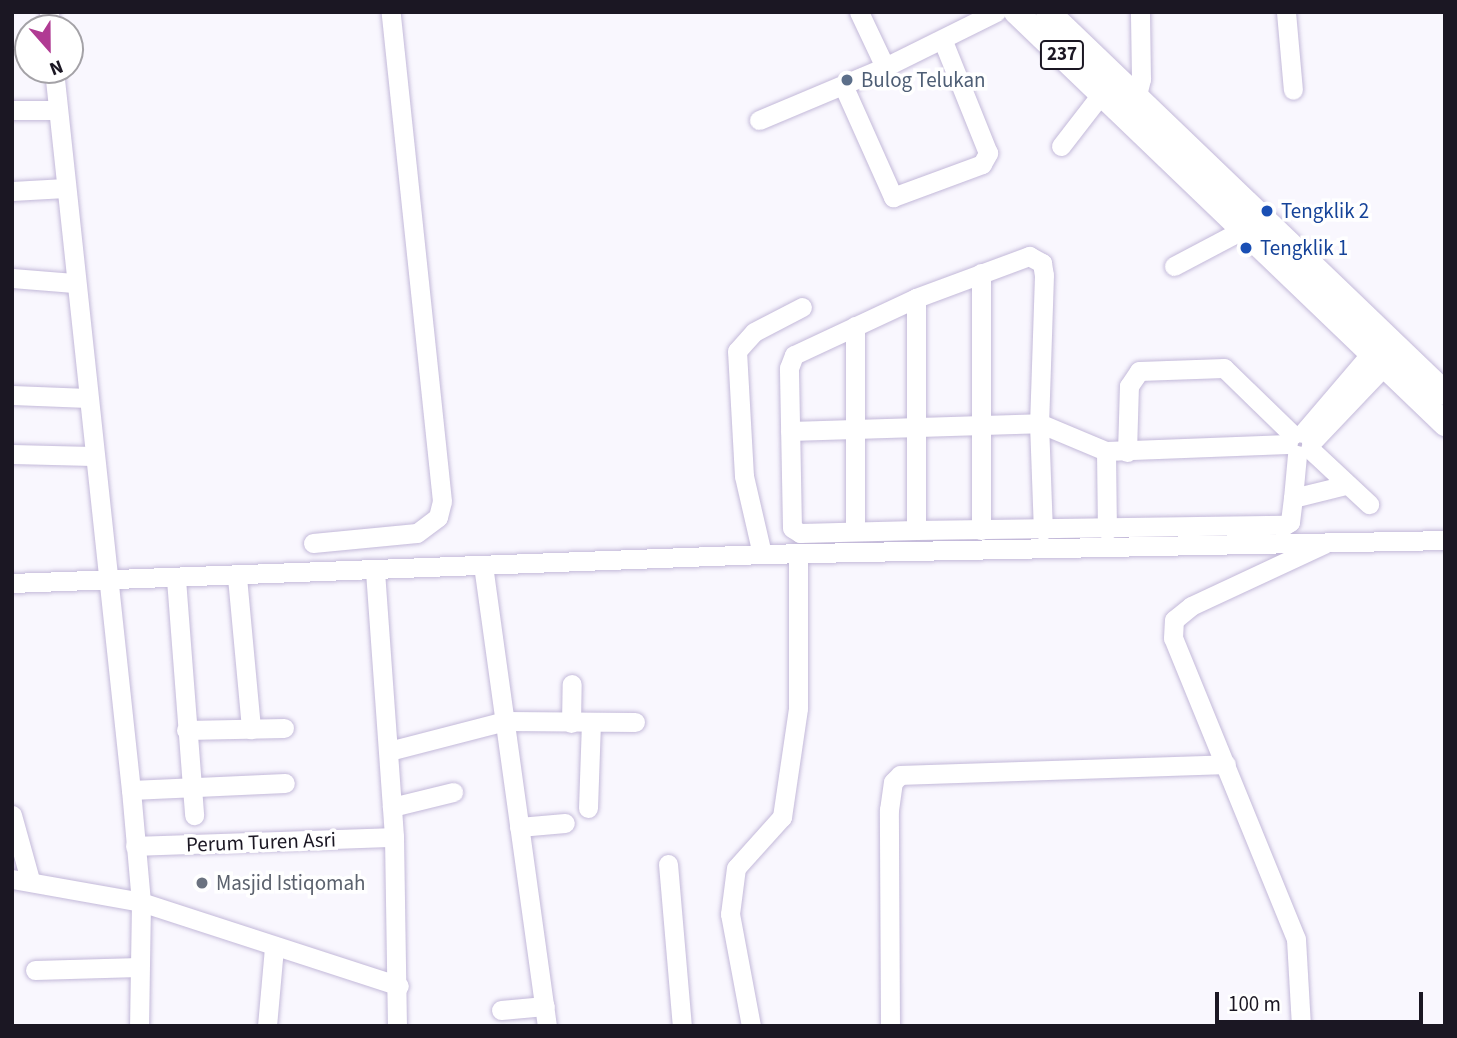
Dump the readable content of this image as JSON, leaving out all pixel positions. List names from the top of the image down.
{
  "streets": {
    "main road": ["237"],
    "street": ["Perum Turen Asri"]
  },
  "places": [
    "Bulog Telukan",
    "Tengklik 2",
    "Tengklik 1",
    "Masjid Istiqomah"
  ],
  "scale_bar": "100 m",
  "north": "bottom"
}
